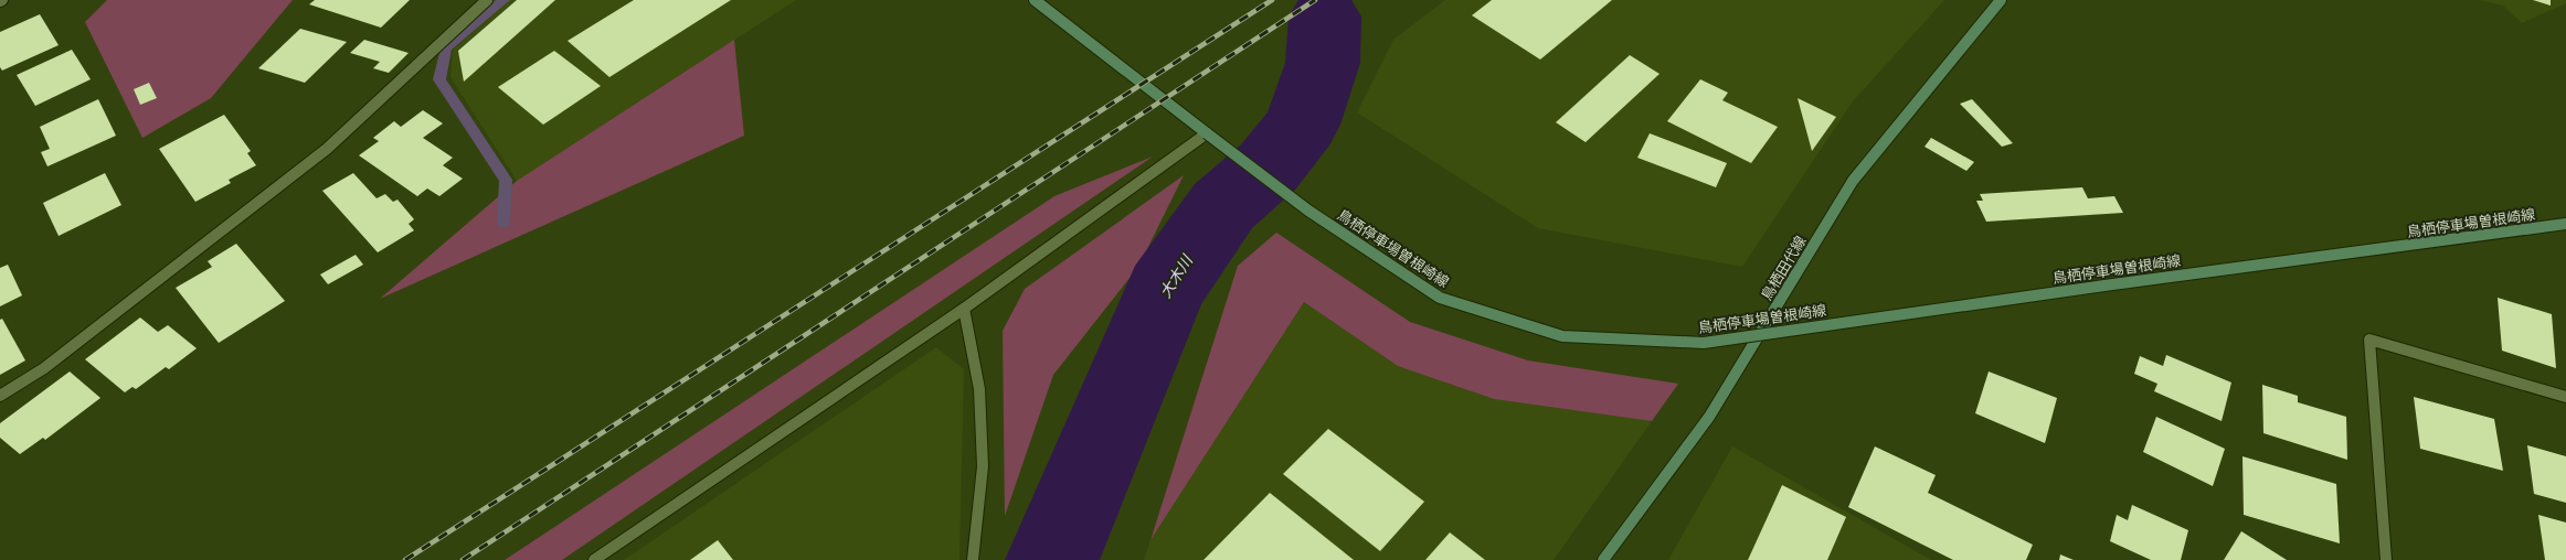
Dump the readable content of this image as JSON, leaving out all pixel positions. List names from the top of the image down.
{
  "streets": {
    "main road": ["鳥栖停車場曽根崎線", "鳥栖田代線"]
  },
  "water": ["大木川"]
}
